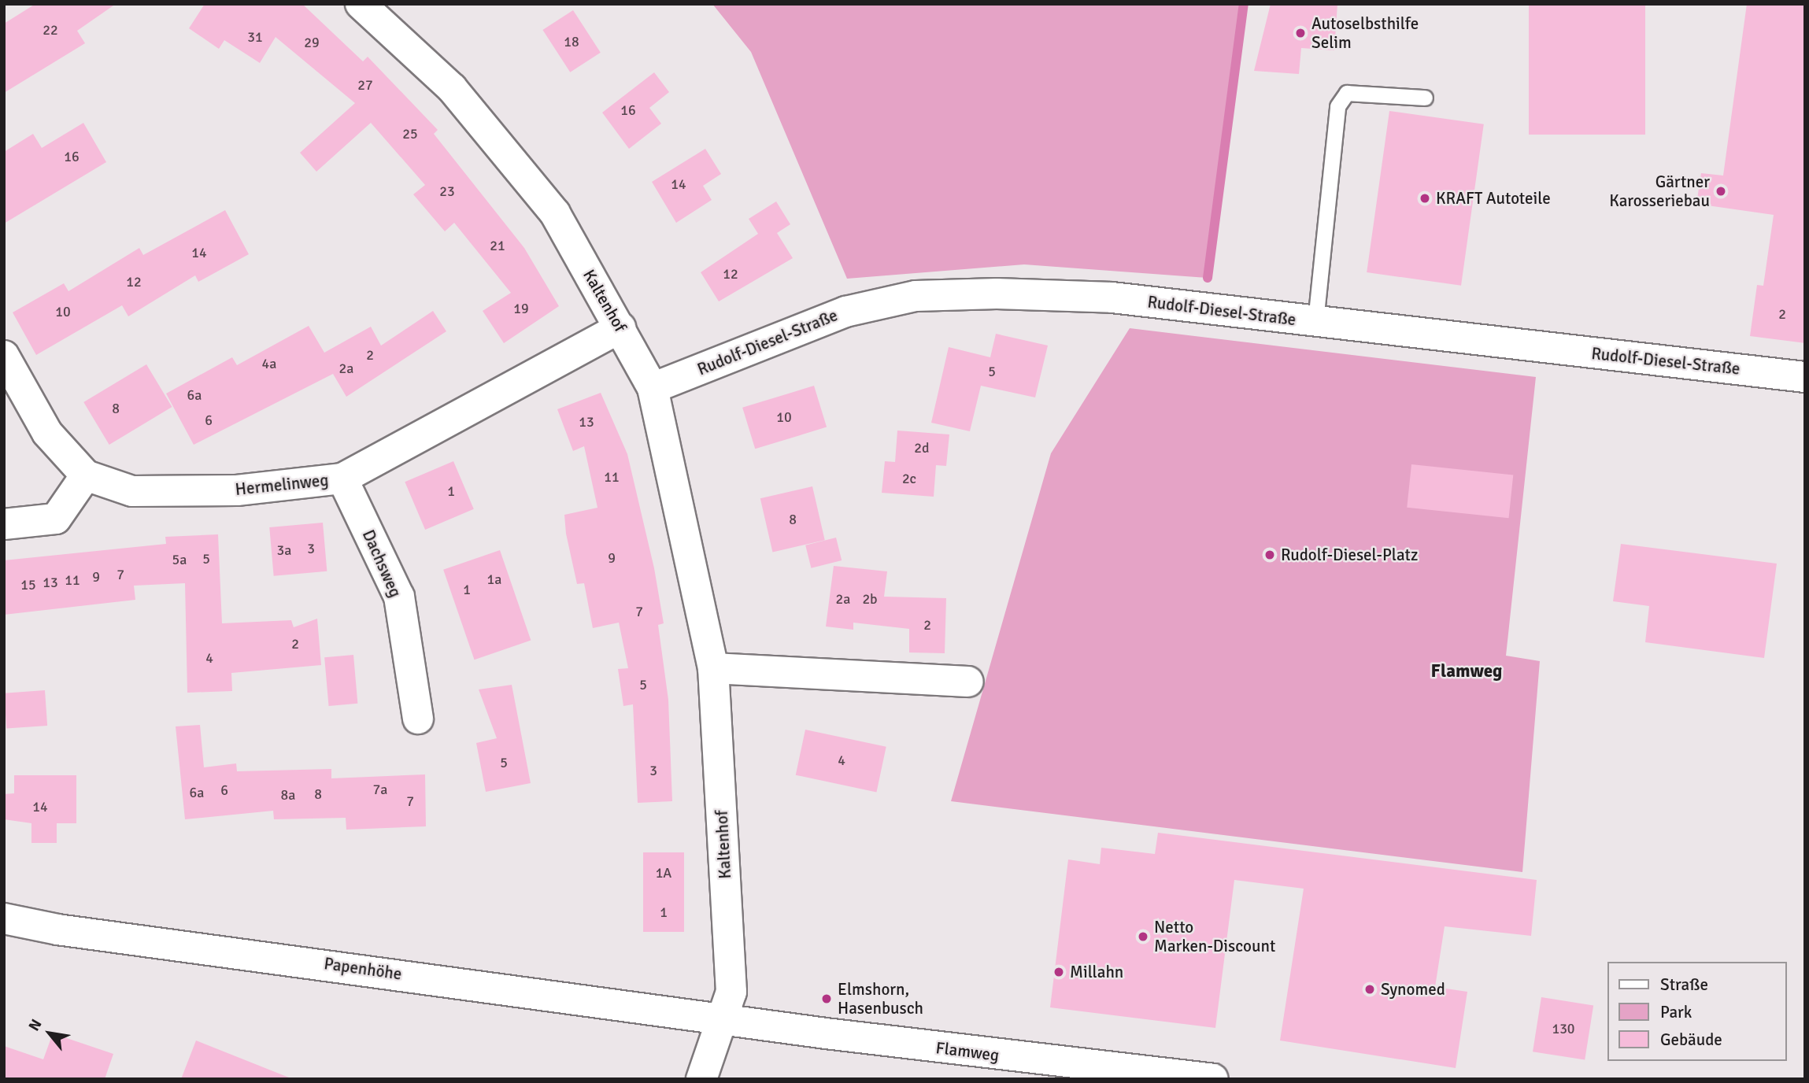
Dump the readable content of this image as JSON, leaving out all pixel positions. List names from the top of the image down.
{
  "streets": {
    "street": [
      "Kaltenhof",
      "Rudolf-Diesel-Straße",
      "Hermelinweg",
      "Dachsweg",
      "Papenhöhe",
      "Flamweg"
    ]
  },
  "crossings": [
    ["Kaltenhof", "Rudolf-Diesel-Straße"],
    ["Kaltenhof", "Hermelinweg"],
    ["Kaltenhof", "Papenhöhe"],
    ["Kaltenhof", "Flamweg"],
    ["Hermelinweg", "Dachsweg"],
    ["Papenhöhe", "Flamweg"]
  ],
  "districts": ["Flamweg"],
  "places": [
    "Autoselbsthilfe Selim",
    "Gärtner Karosseriebau",
    "KRAFT Autoteile",
    "Rudolf-Diesel-Platz",
    "Netto Marken-Discount",
    "Millahn",
    "Synomed",
    "Elmshorn, Hasenbusch"
  ],
  "house_numbers": [
    "22",
    "31",
    "18",
    "29",
    "27",
    "16",
    "25",
    "16",
    "14",
    "23",
    "21",
    "14",
    "12",
    "12",
    "19",
    "10",
    "2",
    "2",
    "4a",
    "2a",
    "5",
    "6a",
    "8",
    "10",
    "6",
    "13",
    "2d",
    "11",
    "2c",
    "1",
    "8",
    "3",
    "3a",
    "9",
    "5",
    "5a",
    "7",
    "9",
    "1a",
    "11",
    "13",
    "15",
    "1",
    "2a",
    "2b",
    "7",
    "2",
    "2",
    "4",
    "5",
    "4",
    "5",
    "3",
    "7a",
    "6",
    "6a",
    "8",
    "8a",
    "7",
    "14",
    "1A",
    "1",
    "130"
  ],
  "legend": ["Straße", "Park", "Gebäude"],
  "north": "top left"
}
